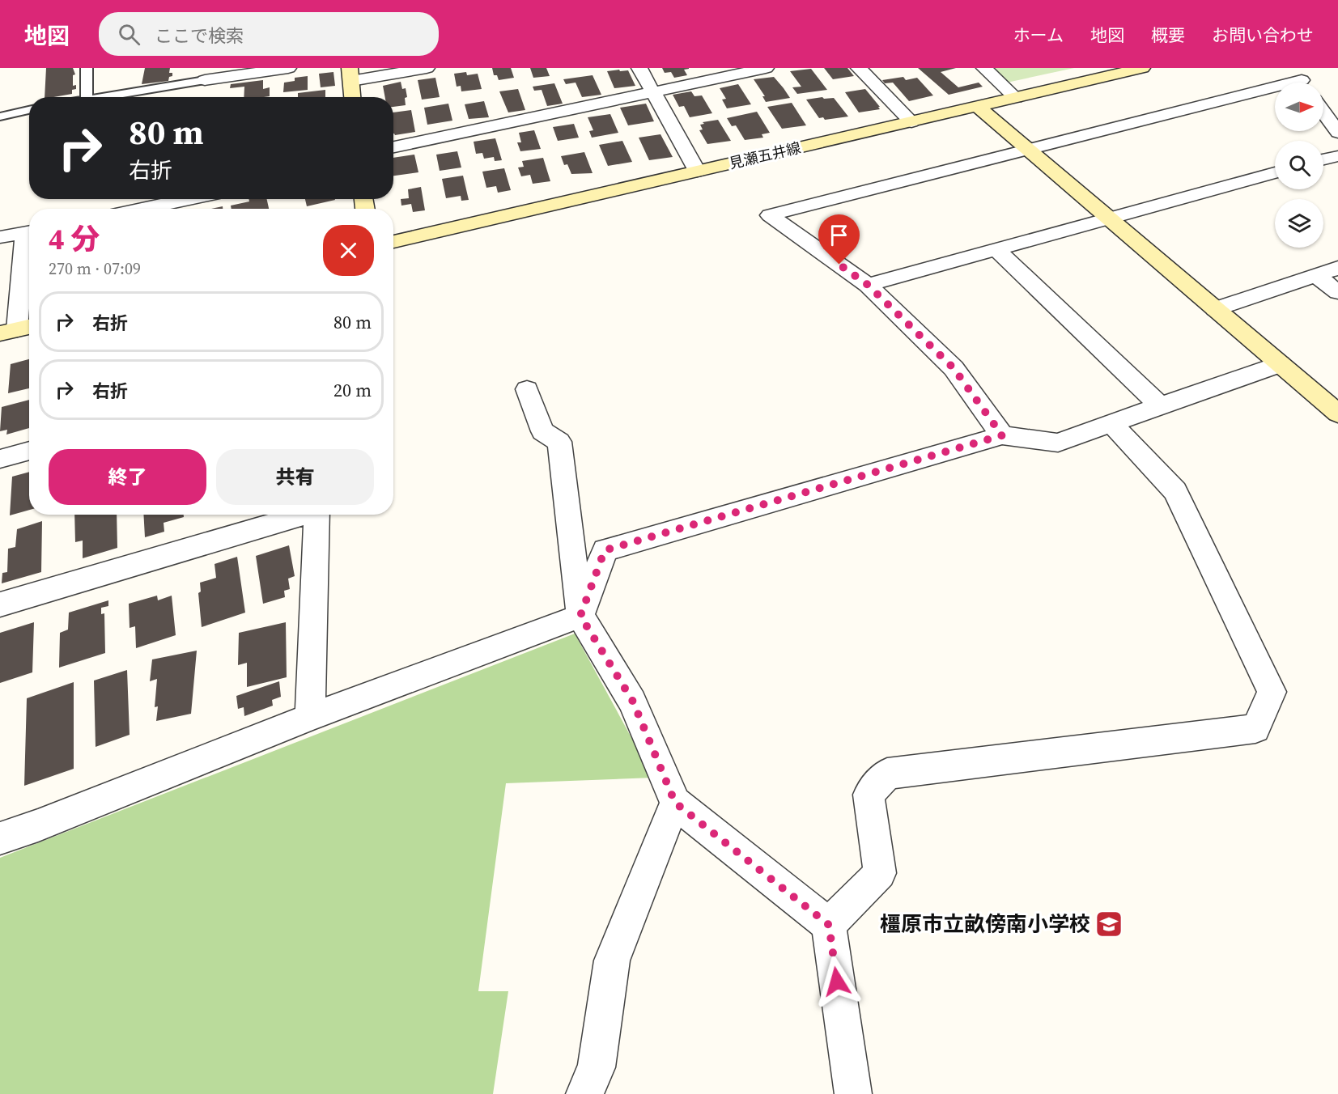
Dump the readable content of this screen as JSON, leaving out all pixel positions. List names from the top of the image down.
{
  "streets": {
    "main road": ["見瀬五井線"]
  },
  "places": {
    "school or university": ["橿原市立畝傍南小学校"]
  },
  "north": "right",
  "page": {
    "header": "地図",
    "search": "ここで検索",
    "nav": [
      "ホーム",
      "地図",
      "概要",
      "お問い合わせ"
    ],
    "turn": ["80 m", "右折"],
    "heading": ["4 分", "270 m · 07:09"],
    "list": [
      {
        "name": "右折",
        "value": "80 m"
      },
      {
        "name": "右折",
        "value": "20 m"
      }
    ],
    "buttons": ["終了", "共有"]
  }
}
